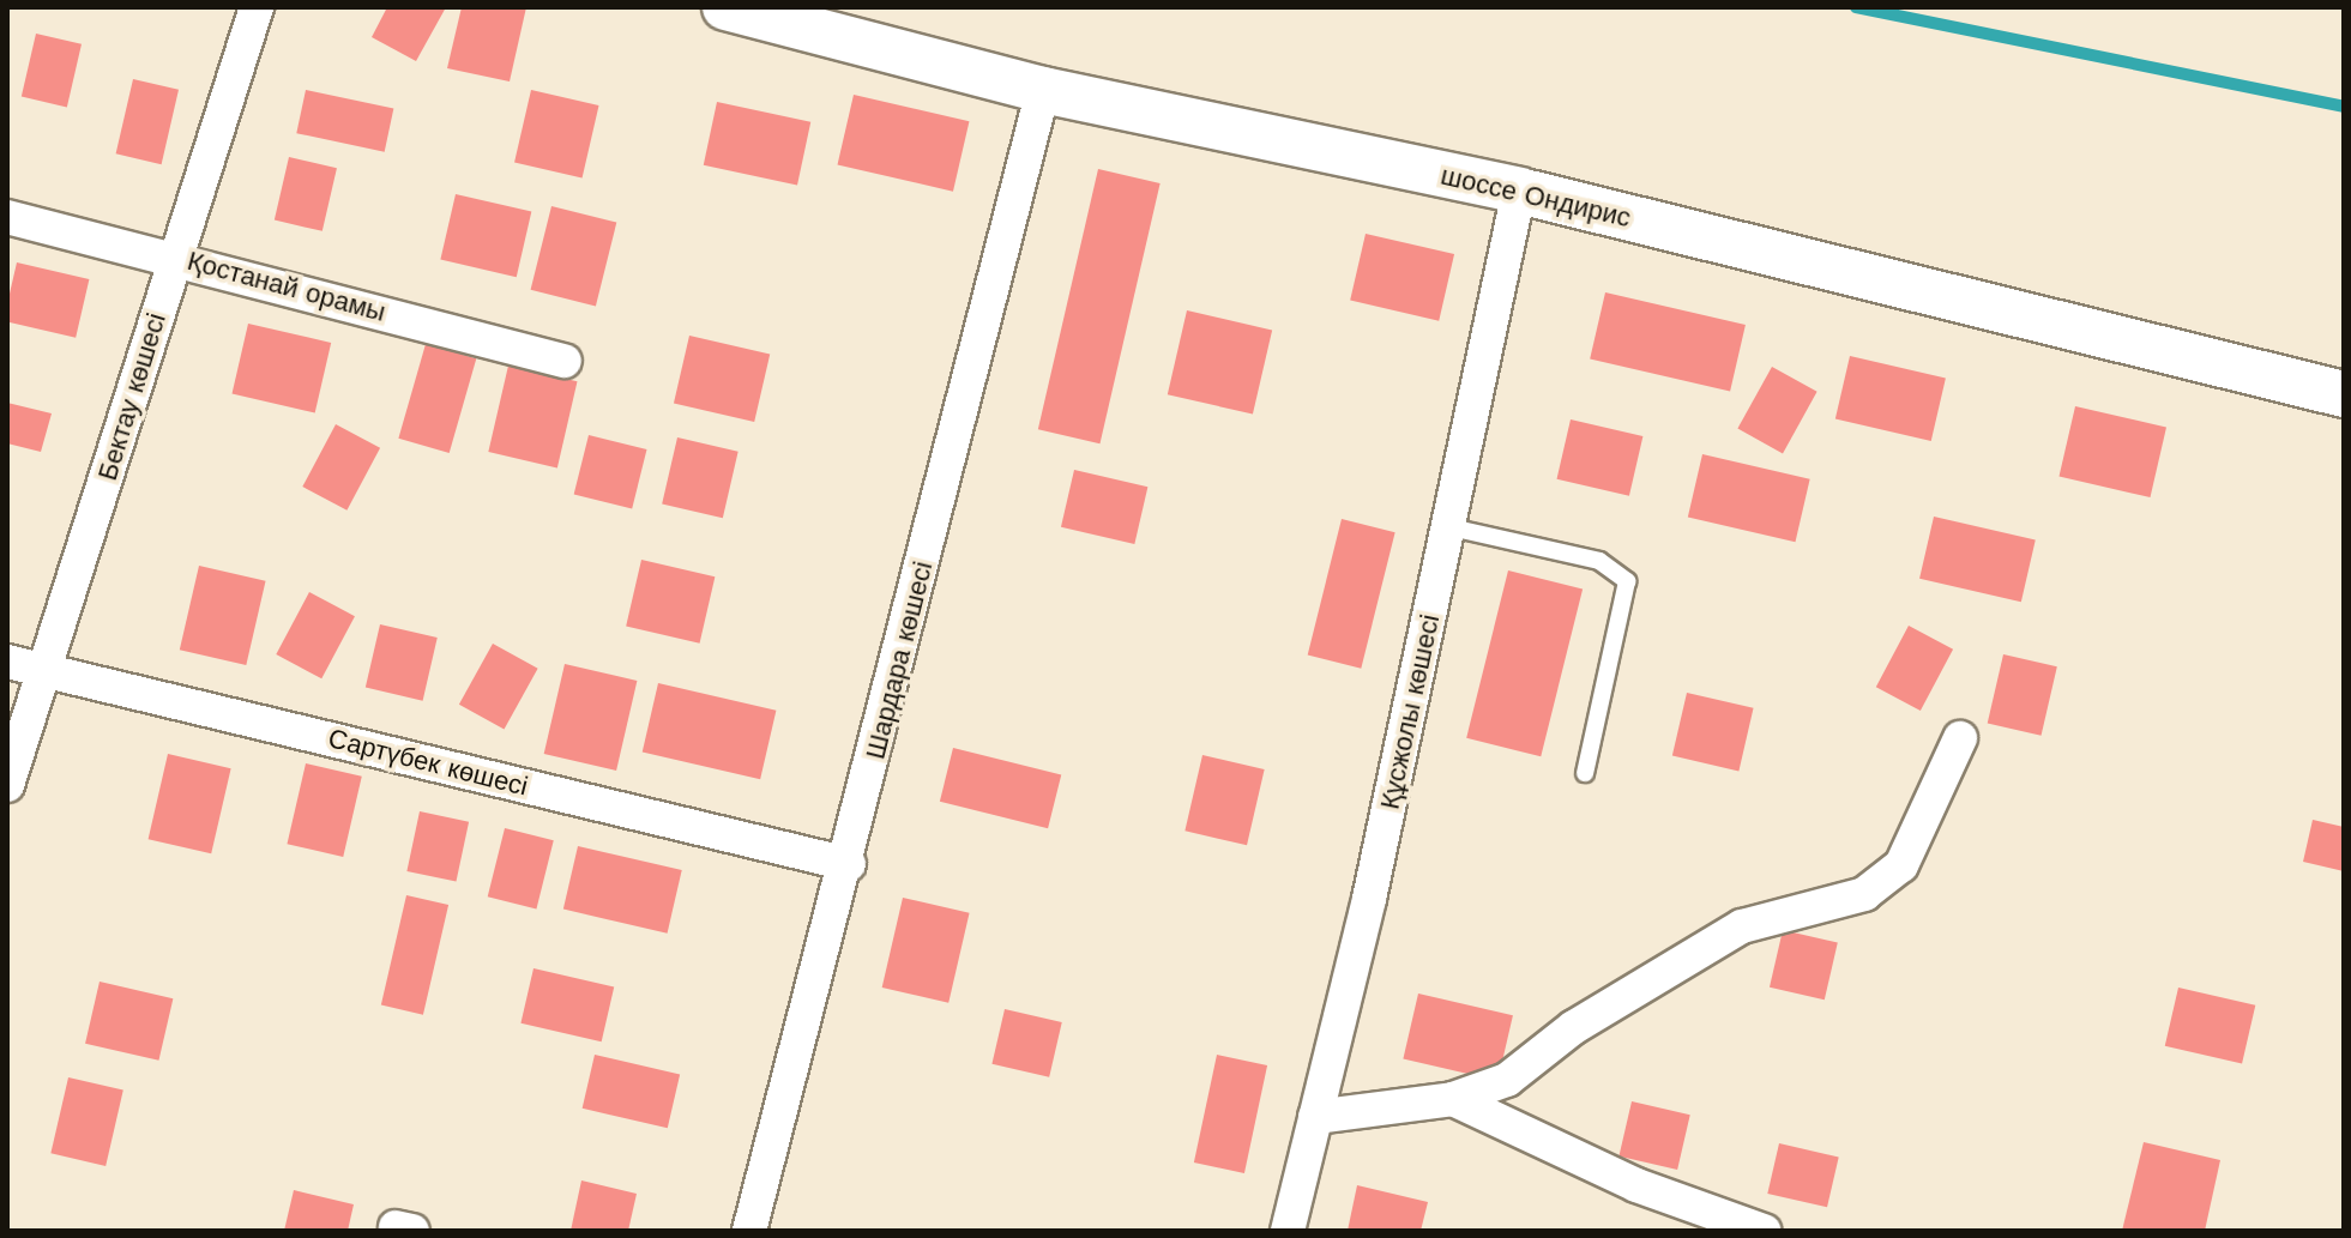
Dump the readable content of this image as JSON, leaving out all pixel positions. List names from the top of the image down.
{
  "streets": {
    "main road": ["шоссе Ондирис"],
    "street": [
      "Қостанай орамы",
      "Бектау көшесі",
      "Шардара көшесі",
      "Құсжолы көшесі",
      "Сартүбек көшесі"
    ]
  },
  "crossings": [
    ["шоссе Ондирис", "Шардара көшесі"],
    ["шоссе Ондирис", "Құсжолы көшесі"],
    ["Қостанай орамы", "Бектау көшесі"],
    ["Бектау көшесі", "Сартүбек көшесі"],
    ["Шардара көшесі", "Сартүбек көшесі"]
  ]
}
